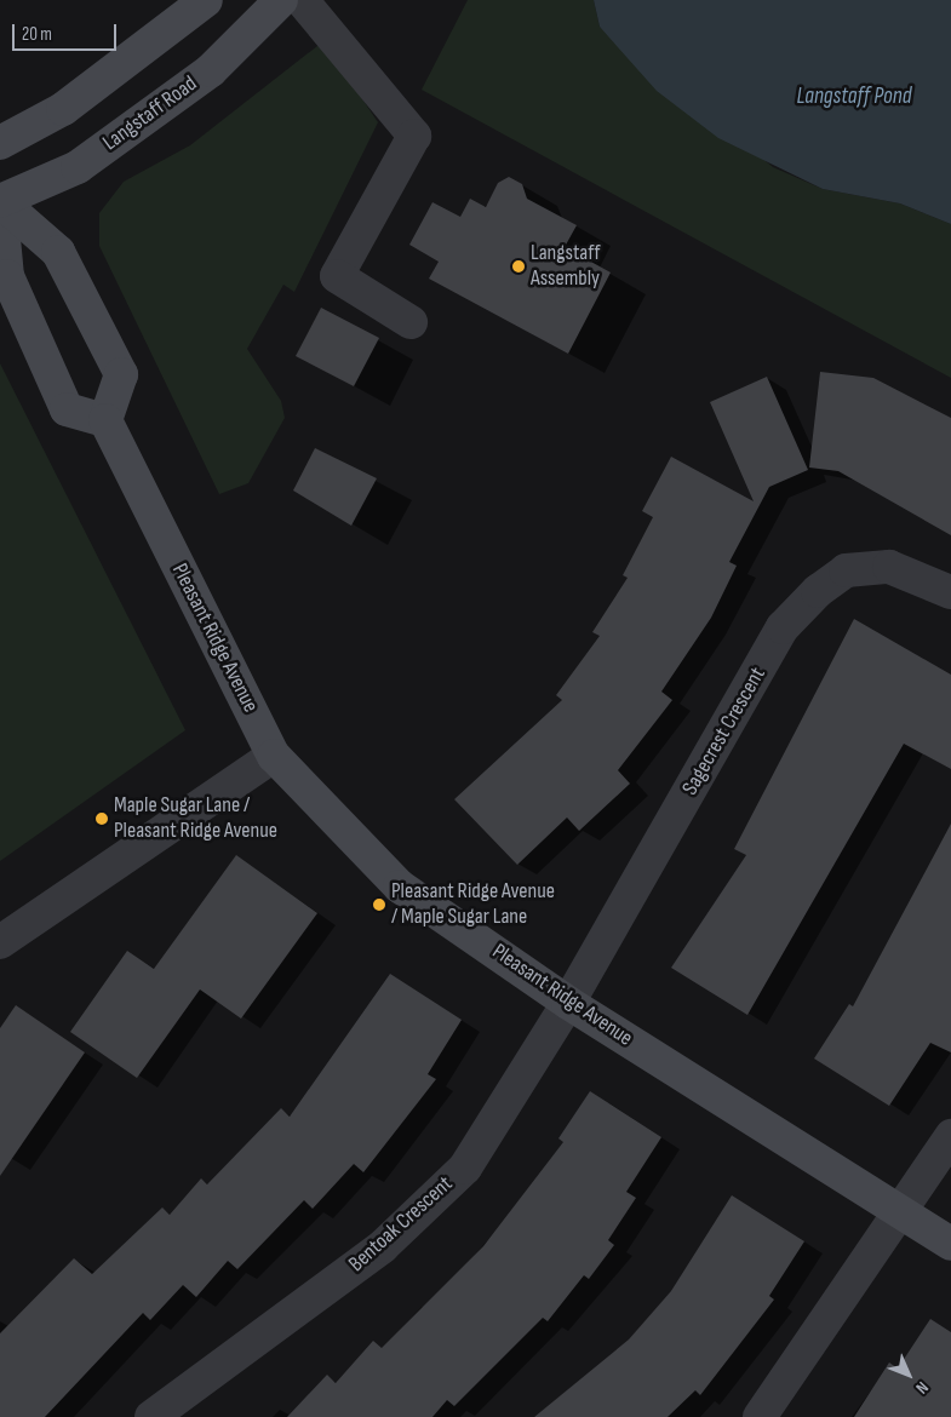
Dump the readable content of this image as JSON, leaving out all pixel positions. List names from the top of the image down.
{
  "streets": {
    "street": [
      "Langstaff Road",
      "Pleasant Ridge Avenue",
      "Sagecrest Crescent",
      "Bentoak Crescent"
    ]
  },
  "crossings": [
    ["Pleasant Ridge Avenue", "Sagecrest Crescent"],
    ["Pleasant Ridge Avenue", "Bentoak Crescent"],
    ["Sagecrest Crescent", "Bentoak Crescent"]
  ],
  "water": ["Langstaff Pond"],
  "places": ["Langstaff Assembly", "Maple Sugar Lane / Pleasant Ridge Avenue", "Pleasant Ridge Avenue / Maple Sugar Lane"],
  "scale_bar": "20 m",
  "north": "bottom right"
}
